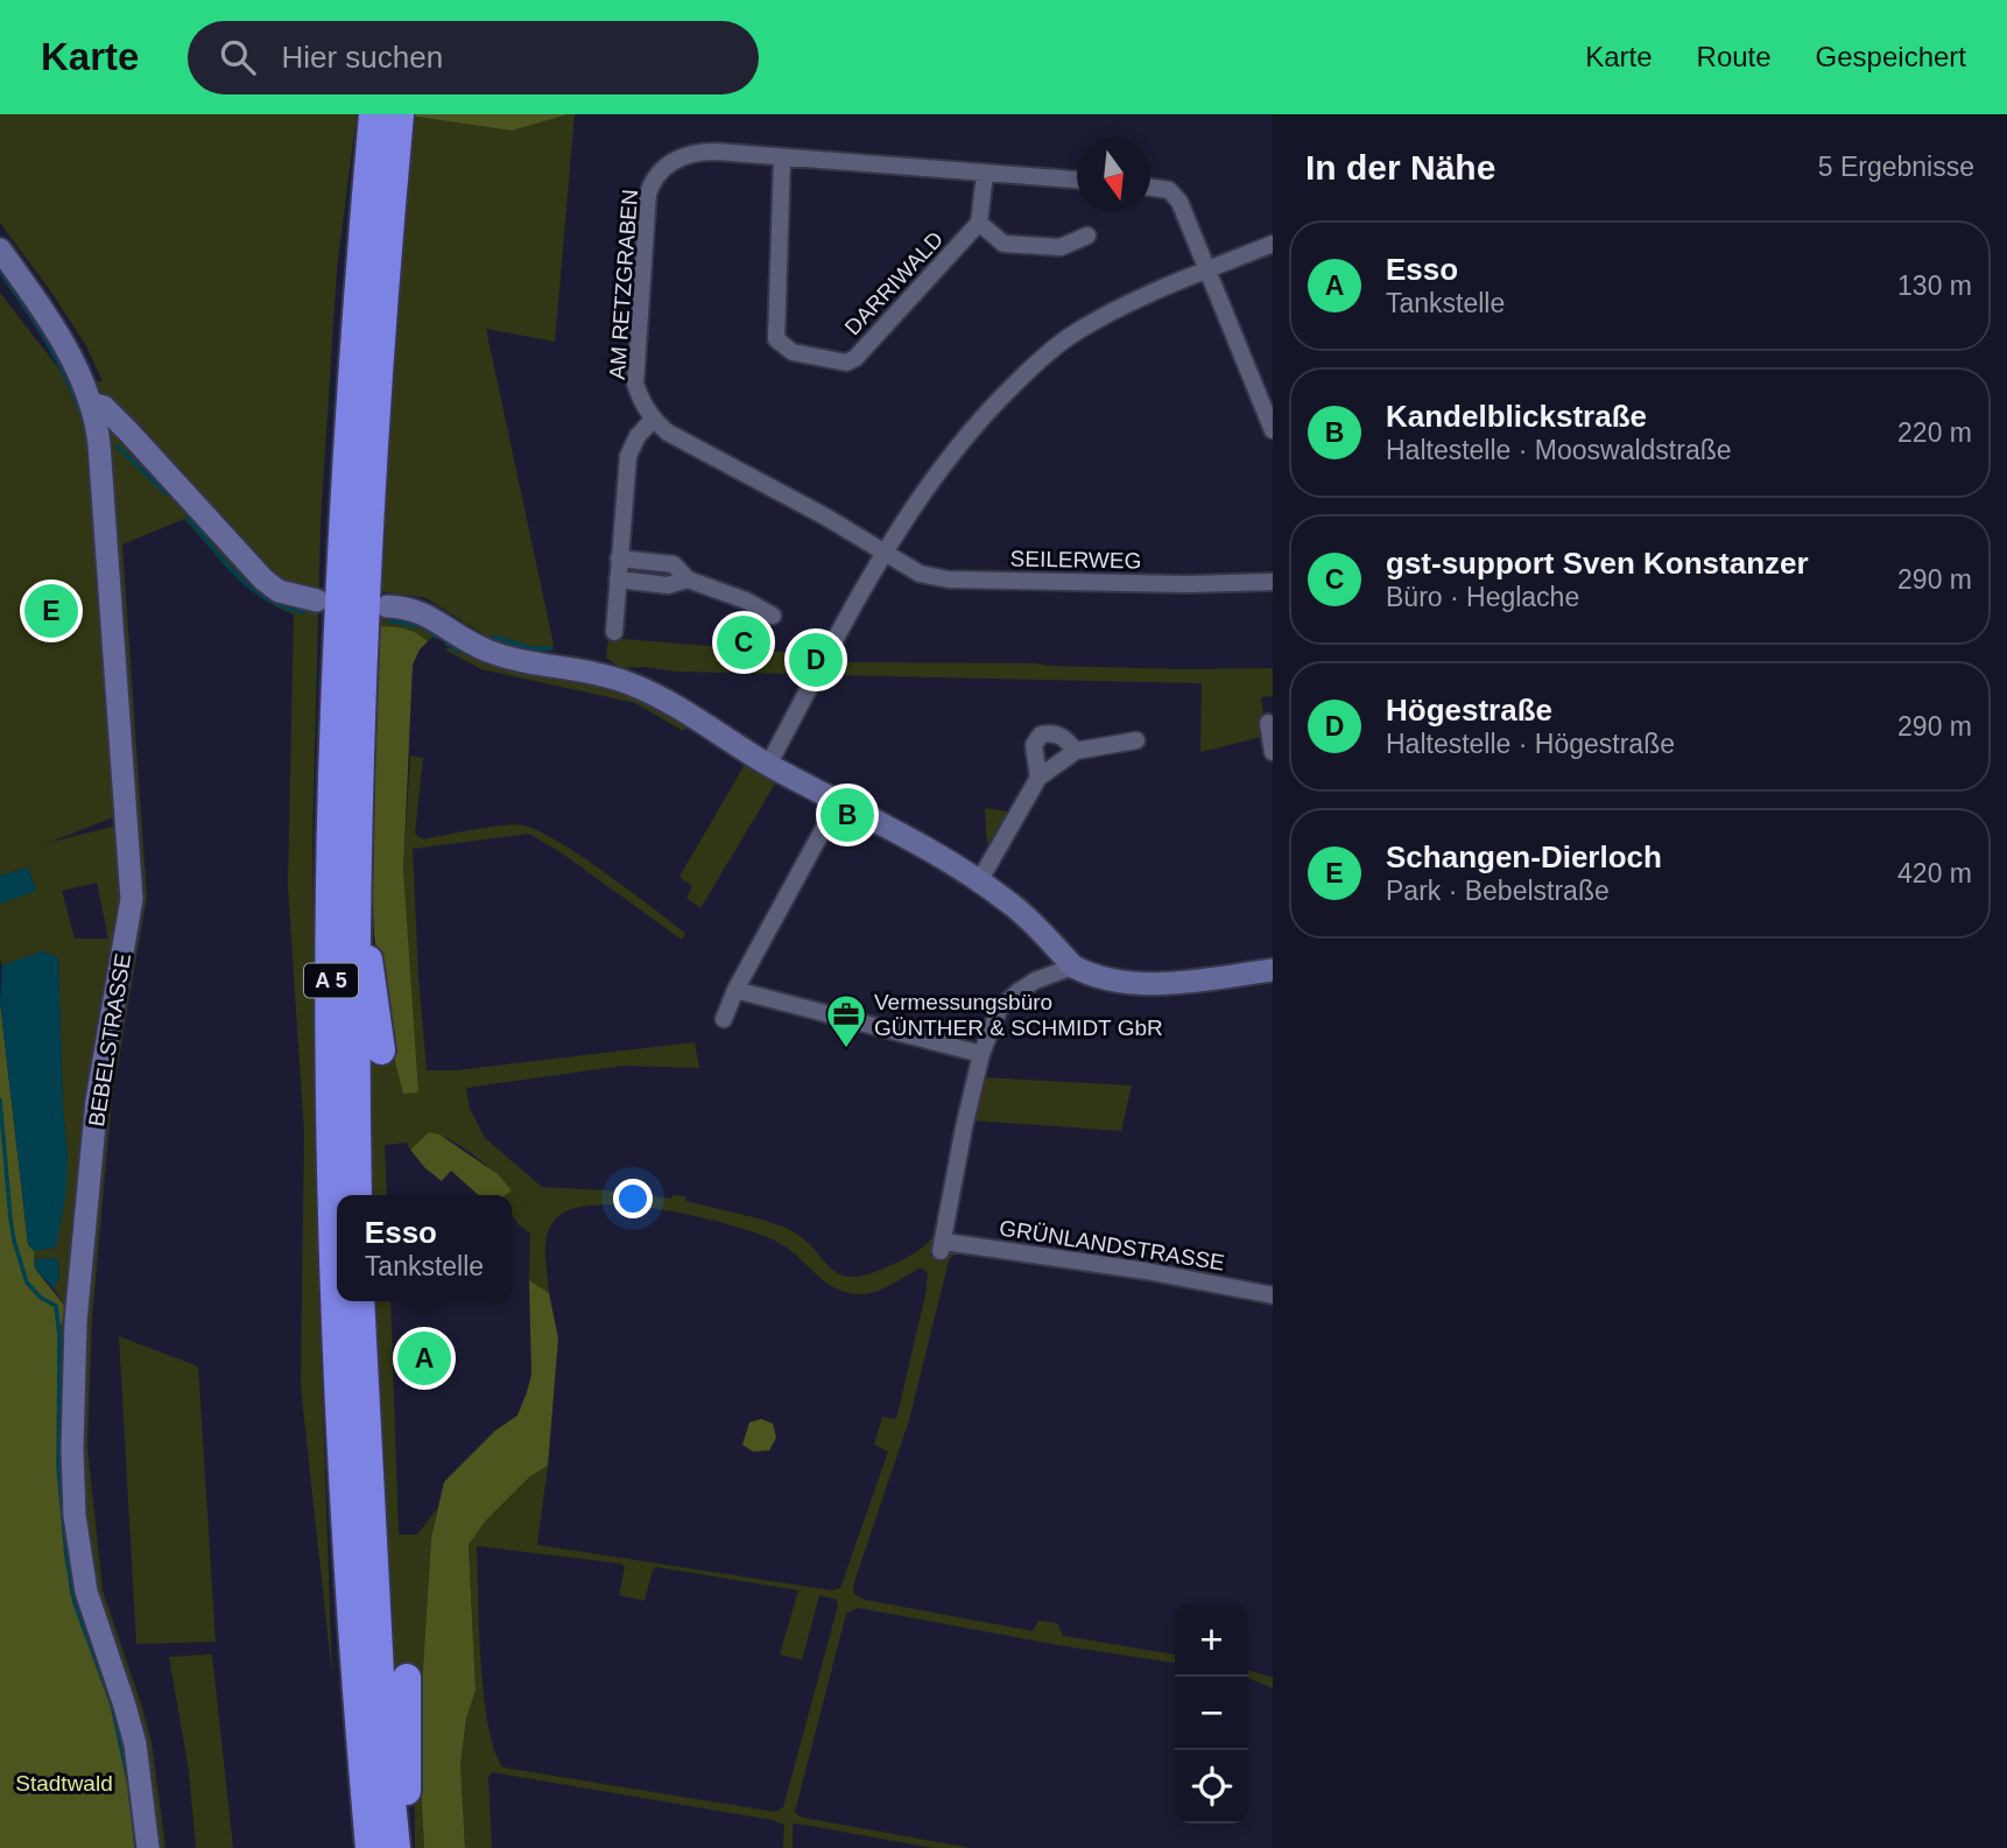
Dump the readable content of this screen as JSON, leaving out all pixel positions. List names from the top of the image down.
{
  "streets": {
    "highway": ["A 5"],
    "street": [
      "DARRIWALD",
      "AM RETZGRABEN",
      "SEILERWEG",
      "BEBELSTRASSE",
      "GRÜNLANDSTRASSE"
    ]
  },
  "crossings": [
    ["DARRIWALD", "AM RETZGRABEN"]
  ],
  "parks": ["Stadtwald"],
  "places": {
    "office": ["Vermessungsbüro GÜNTHER & SCHMIDT GbR"]
  },
  "north": "bottom",
  "page": {
    "header": "Karte",
    "search": "Hier suchen",
    "nav": ["Karte", "Route", "Gespeichert"],
    "heading": ["In der Nähe", "5 Ergebnisse"],
    "list": [
      {
        "mark": "A",
        "name": "Esso",
        "note": "Tankstelle",
        "value": "130 m"
      },
      {
        "mark": "B",
        "name": "Kandelblickstraße",
        "note": "Haltestelle · Mooswaldstraße",
        "value": "220 m"
      },
      {
        "mark": "C",
        "name": "gst-support Sven Konstanzer",
        "note": "Büro · Heglache",
        "value": "290 m"
      },
      {
        "mark": "D",
        "name": "Högestraße",
        "note": "Haltestelle · Högestraße",
        "value": "290 m"
      },
      {
        "mark": "E",
        "name": "Schangen-Dierloch",
        "note": "Park · Bebelstraße",
        "value": "420 m"
      }
    ],
    "pins": [
      "E",
      "C",
      "D",
      "B",
      "A"
    ],
    "popup": ["Esso", "Tankstelle"],
    "map_buttons": ["+", "−"]
  }
}
